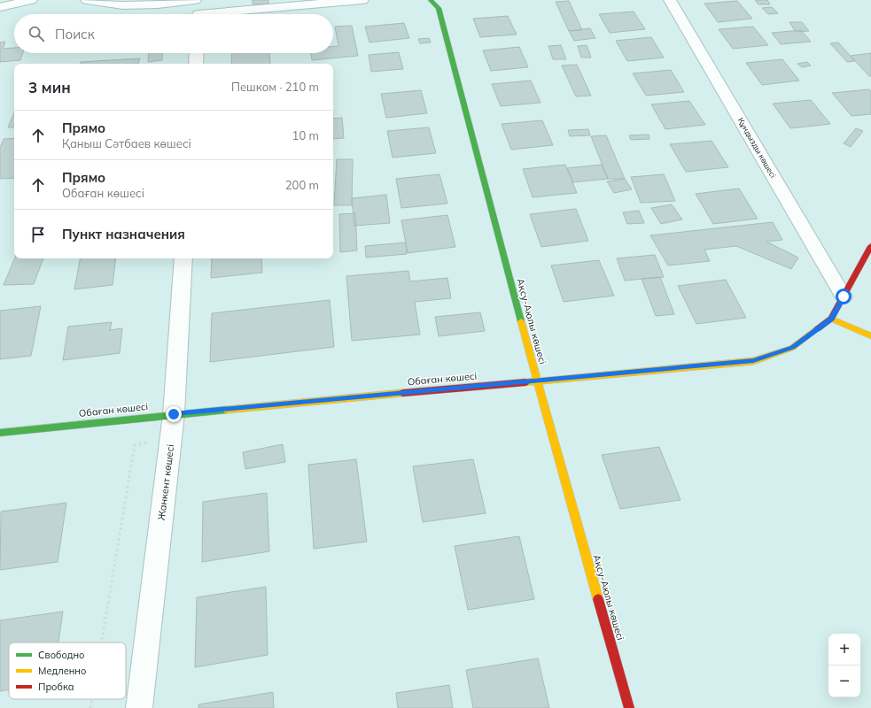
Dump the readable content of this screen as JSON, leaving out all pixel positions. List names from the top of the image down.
{
  "streets": {
    "street": [
      "Құндызды көшесі",
      "Ақсу-Аюлы көшесі",
      "Обаған көшесі",
      "Жанкент көшесі"
    ]
  },
  "crossings": [
    ["Ақсу-Аюлы көшесі", "Обаған көшесі"],
    ["Обаған көшесі", "Жанкент көшесі"]
  ],
  "legend": ["Свободно", "Медленно", "Пробка"],
  "page": {
    "search": "Поиск",
    "heading": ["3 мин", "Пешком · 210 m"],
    "list": [
      ["Прямо", "Қаныш Сәтбаев көшесі", "10 m"],
      ["Прямо", "Обаған көшесі", "200 m"],
      "Пункт назначения"
    ],
    "map_buttons": ["+", "−"]
  }
}
